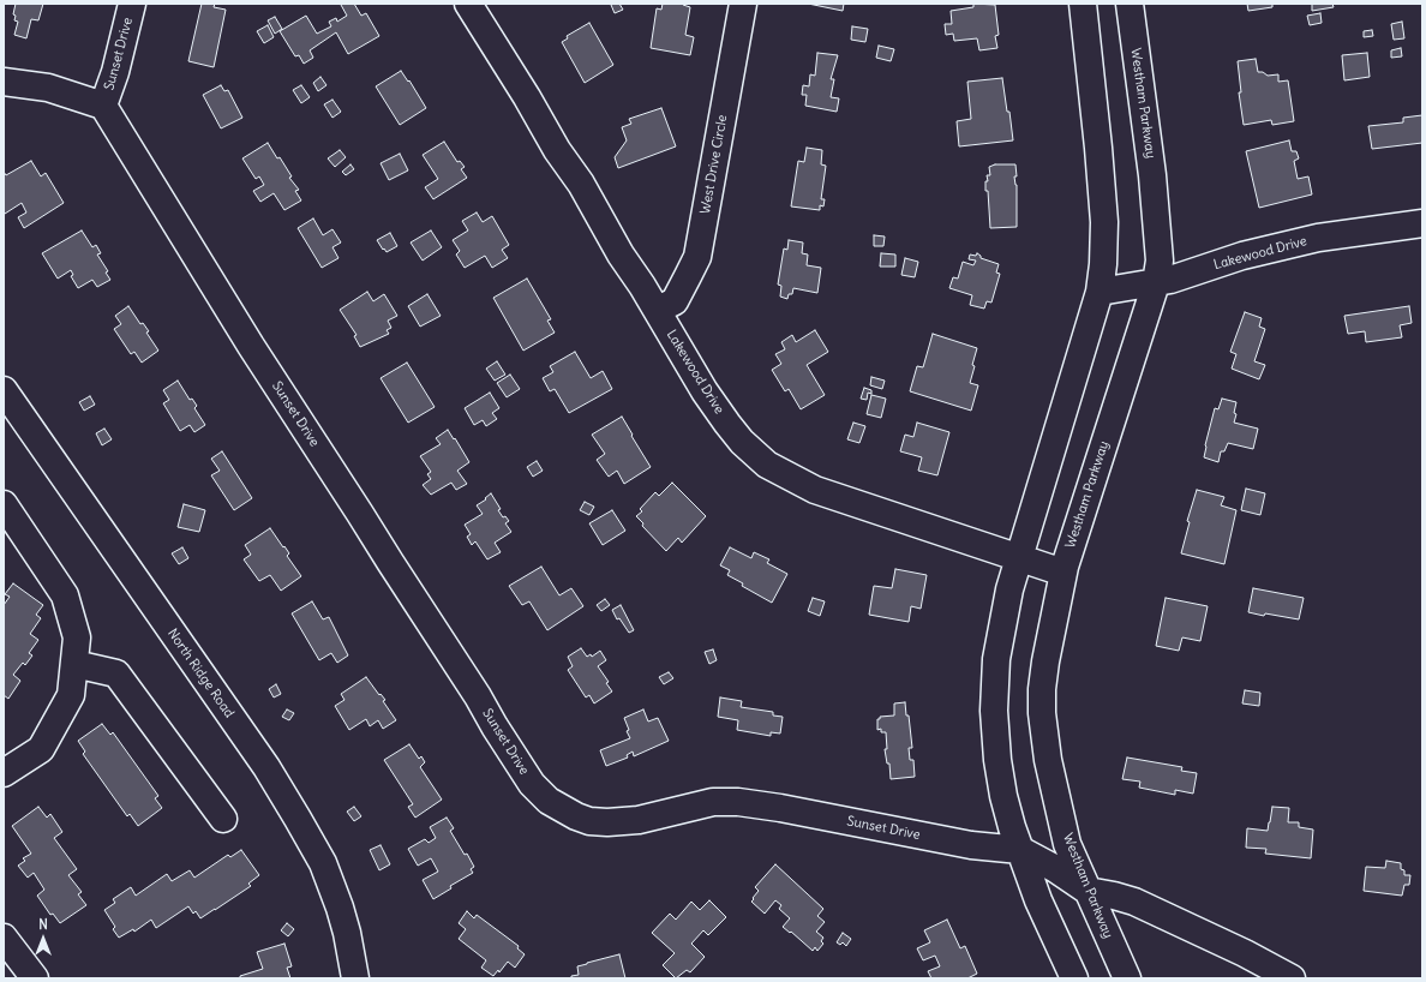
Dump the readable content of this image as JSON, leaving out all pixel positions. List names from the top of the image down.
{
  "streets": {
    "street": [
      "Sunset Drive",
      "Westham Parkway",
      "West Drive Circle",
      "Lakewood Drive",
      "North Ridge Road"
    ]
  },
  "crossings": [
    ["Sunset Drive", "Westham Parkway"],
    ["Westham Parkway", "Lakewood Drive"],
    ["West Drive Circle", "Lakewood Drive"]
  ],
  "north": "top"
}
